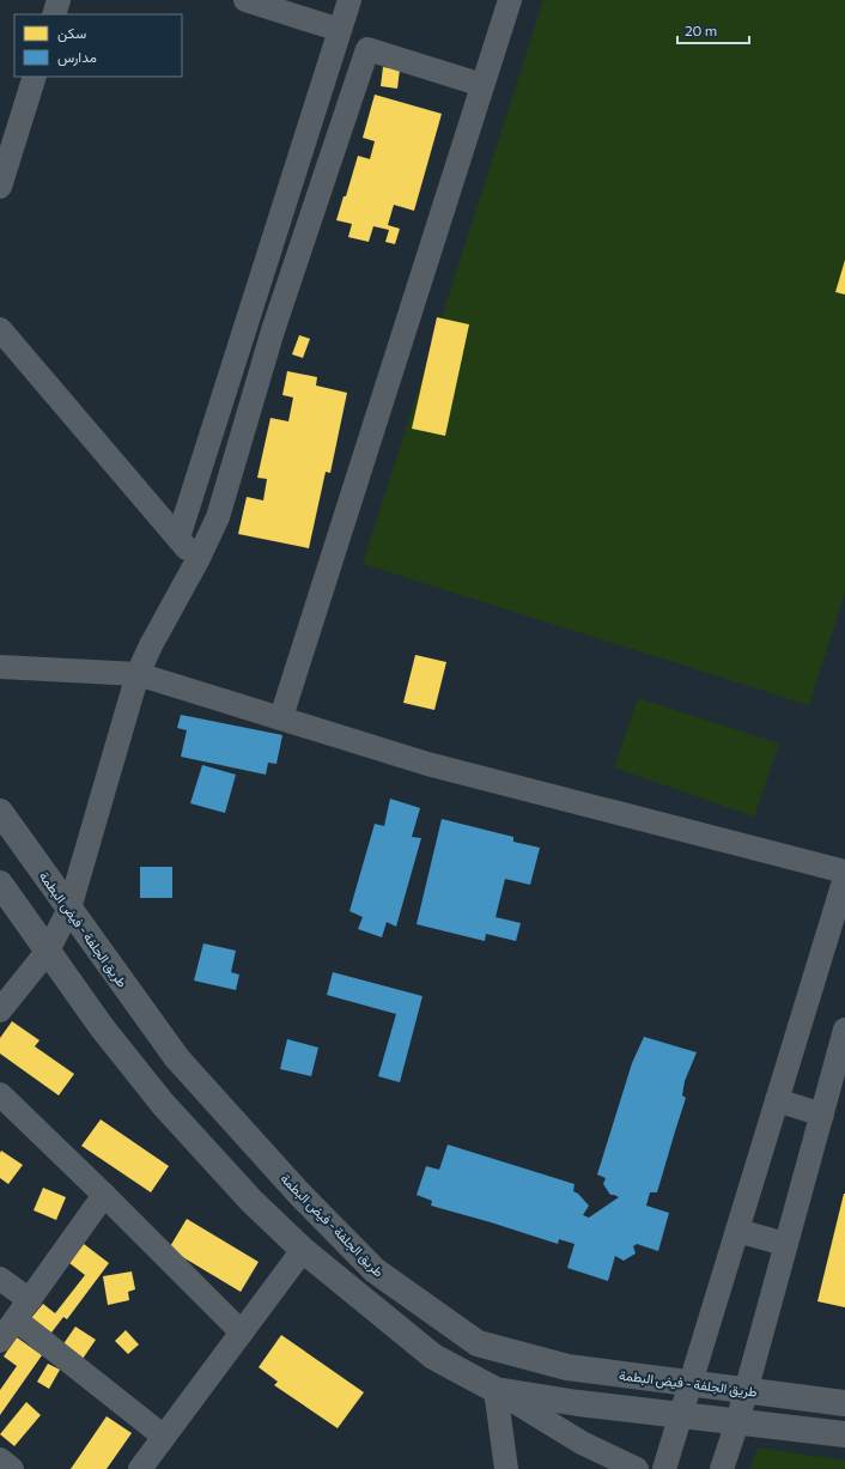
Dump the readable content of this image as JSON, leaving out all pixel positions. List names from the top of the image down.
{
  "streets": {
    "main road": ["طريق الجلفة - فيض البطمة"]
  },
  "legend": ["سكن", "مدارس"],
  "scale_bar": "20 m"
}
